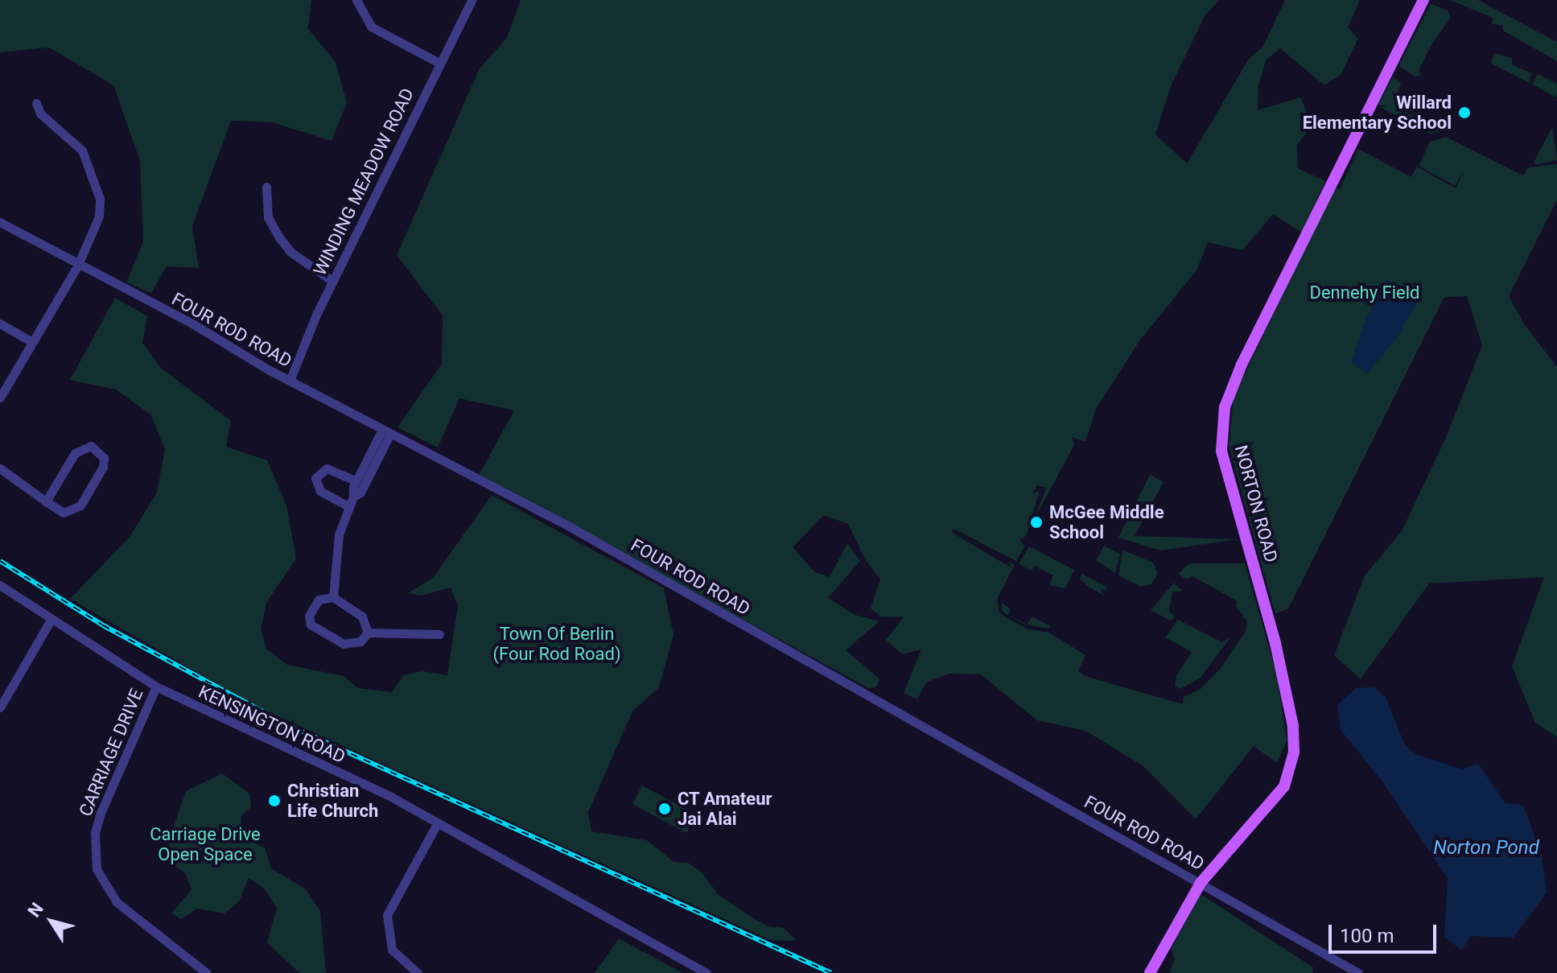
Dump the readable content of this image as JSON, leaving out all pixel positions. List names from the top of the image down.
{
  "streets": {
    "main road": ["NORTON ROAD"],
    "street": [
      "WINDING MEADOW ROAD",
      "FOUR ROD ROAD",
      "KENSINGTON ROAD",
      "CARRIAGE DRIVE"
    ]
  },
  "crossings": [
    ["WINDING MEADOW ROAD", "FOUR ROD ROAD"],
    ["FOUR ROD ROAD", "NORTON ROAD"],
    ["KENSINGTON ROAD", "CARRIAGE DRIVE"]
  ],
  "water": ["Norton Pond"],
  "parks": ["Dennehy Field", "Town Of Berlin (Four Rod Road)", "Carriage Drive Open Space"],
  "places": [
    "Willard Elementary School",
    "McGee Middle School",
    "Christian Life Church",
    "CT Amateur Jai Alai"
  ],
  "scale_bar": "100 m",
  "north": "top left"
}
